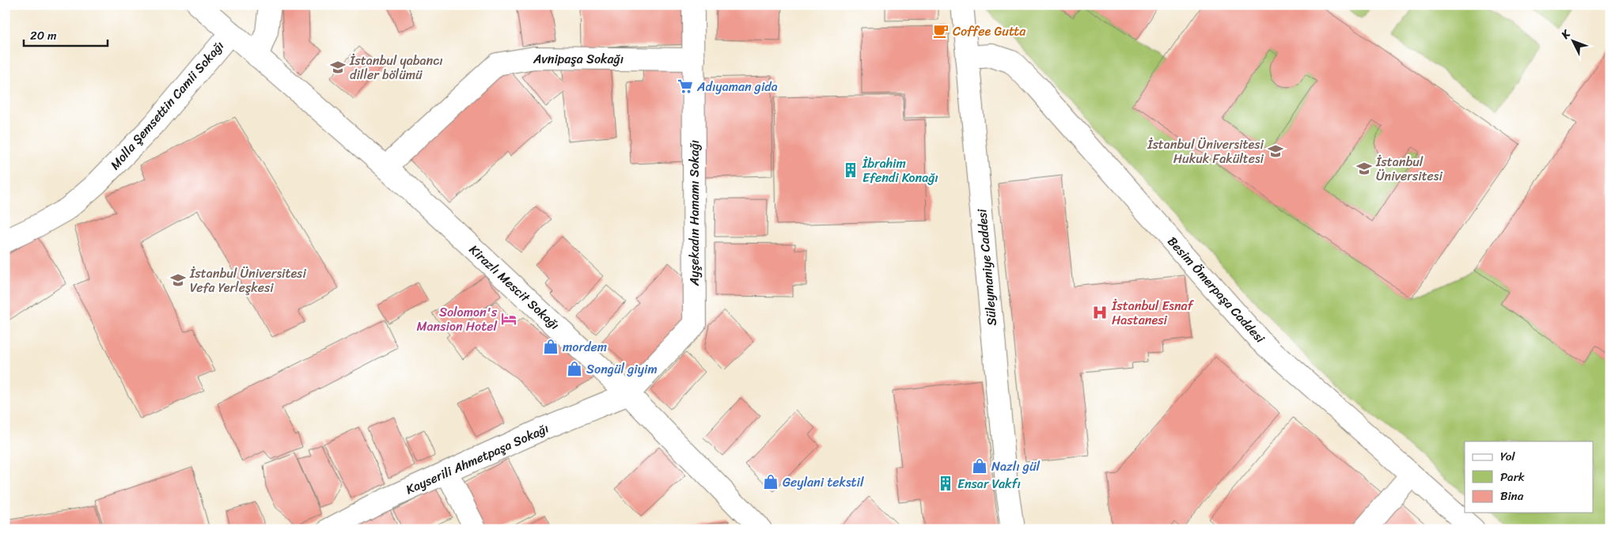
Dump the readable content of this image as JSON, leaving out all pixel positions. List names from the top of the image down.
{
  "streets": {
    "street": [
      "Avnipaşa Sokağı",
      "Molla Şemsettin Camii Sokağı",
      "Ayşekadın Hamamı Sokağı",
      "Süleymaniye Caddesi",
      "Kirazlı Mescit Sokağı",
      "Besim Ömerpaşa Caddesi",
      "Kayserili Ahmetpaşa Sokağı"
    ]
  },
  "crossings": [
    ["Avnipaşa Sokağı", "Ayşekadın Hamamı Sokağı"],
    ["Avnipaşa Sokağı", "Kirazlı Mescit Sokağı"],
    ["Molla Şemsettin Camii Sokağı", "Kirazlı Mescit Sokağı"],
    ["Ayşekadın Hamamı Sokağı", "Kirazlı Mescit Sokağı"],
    ["Ayşekadın Hamamı Sokağı", "Kayserili Ahmetpaşa Sokağı"],
    ["Süleymaniye Caddesi", "Besim Ömerpaşa Caddesi"],
    ["Kirazlı Mescit Sokağı", "Kayserili Ahmetpaşa Sokağı"]
  ],
  "places": {
    "cafe": ["Coffee Gutta"],
    "school or university": [
      "İstanbul yabancı diller bölümü",
      "İstanbul Üniversitesi Hukuk Fakültesi",
      "İstanbul Üniversitesi",
      "İstanbul Üniversitesi Vefa Yerleşkesi"
    ],
    "supermarket": ["Adıyaman gida"],
    "building": ["İbrahim Efendi Konağı", "Ensar Vakfı"],
    "hospital": ["İstanbul Esnaf Hastanesi"],
    "hotel": ["Solomon's Mansion Hotel"],
    "shop": [
      "mordem",
      "Songül giyim",
      "Nazlı gül",
      "Geylani tekstil"
    ]
  },
  "legend": ["Yol", "Park", "Bina"],
  "scale_bar": "20 m",
  "north": "top left"
}
